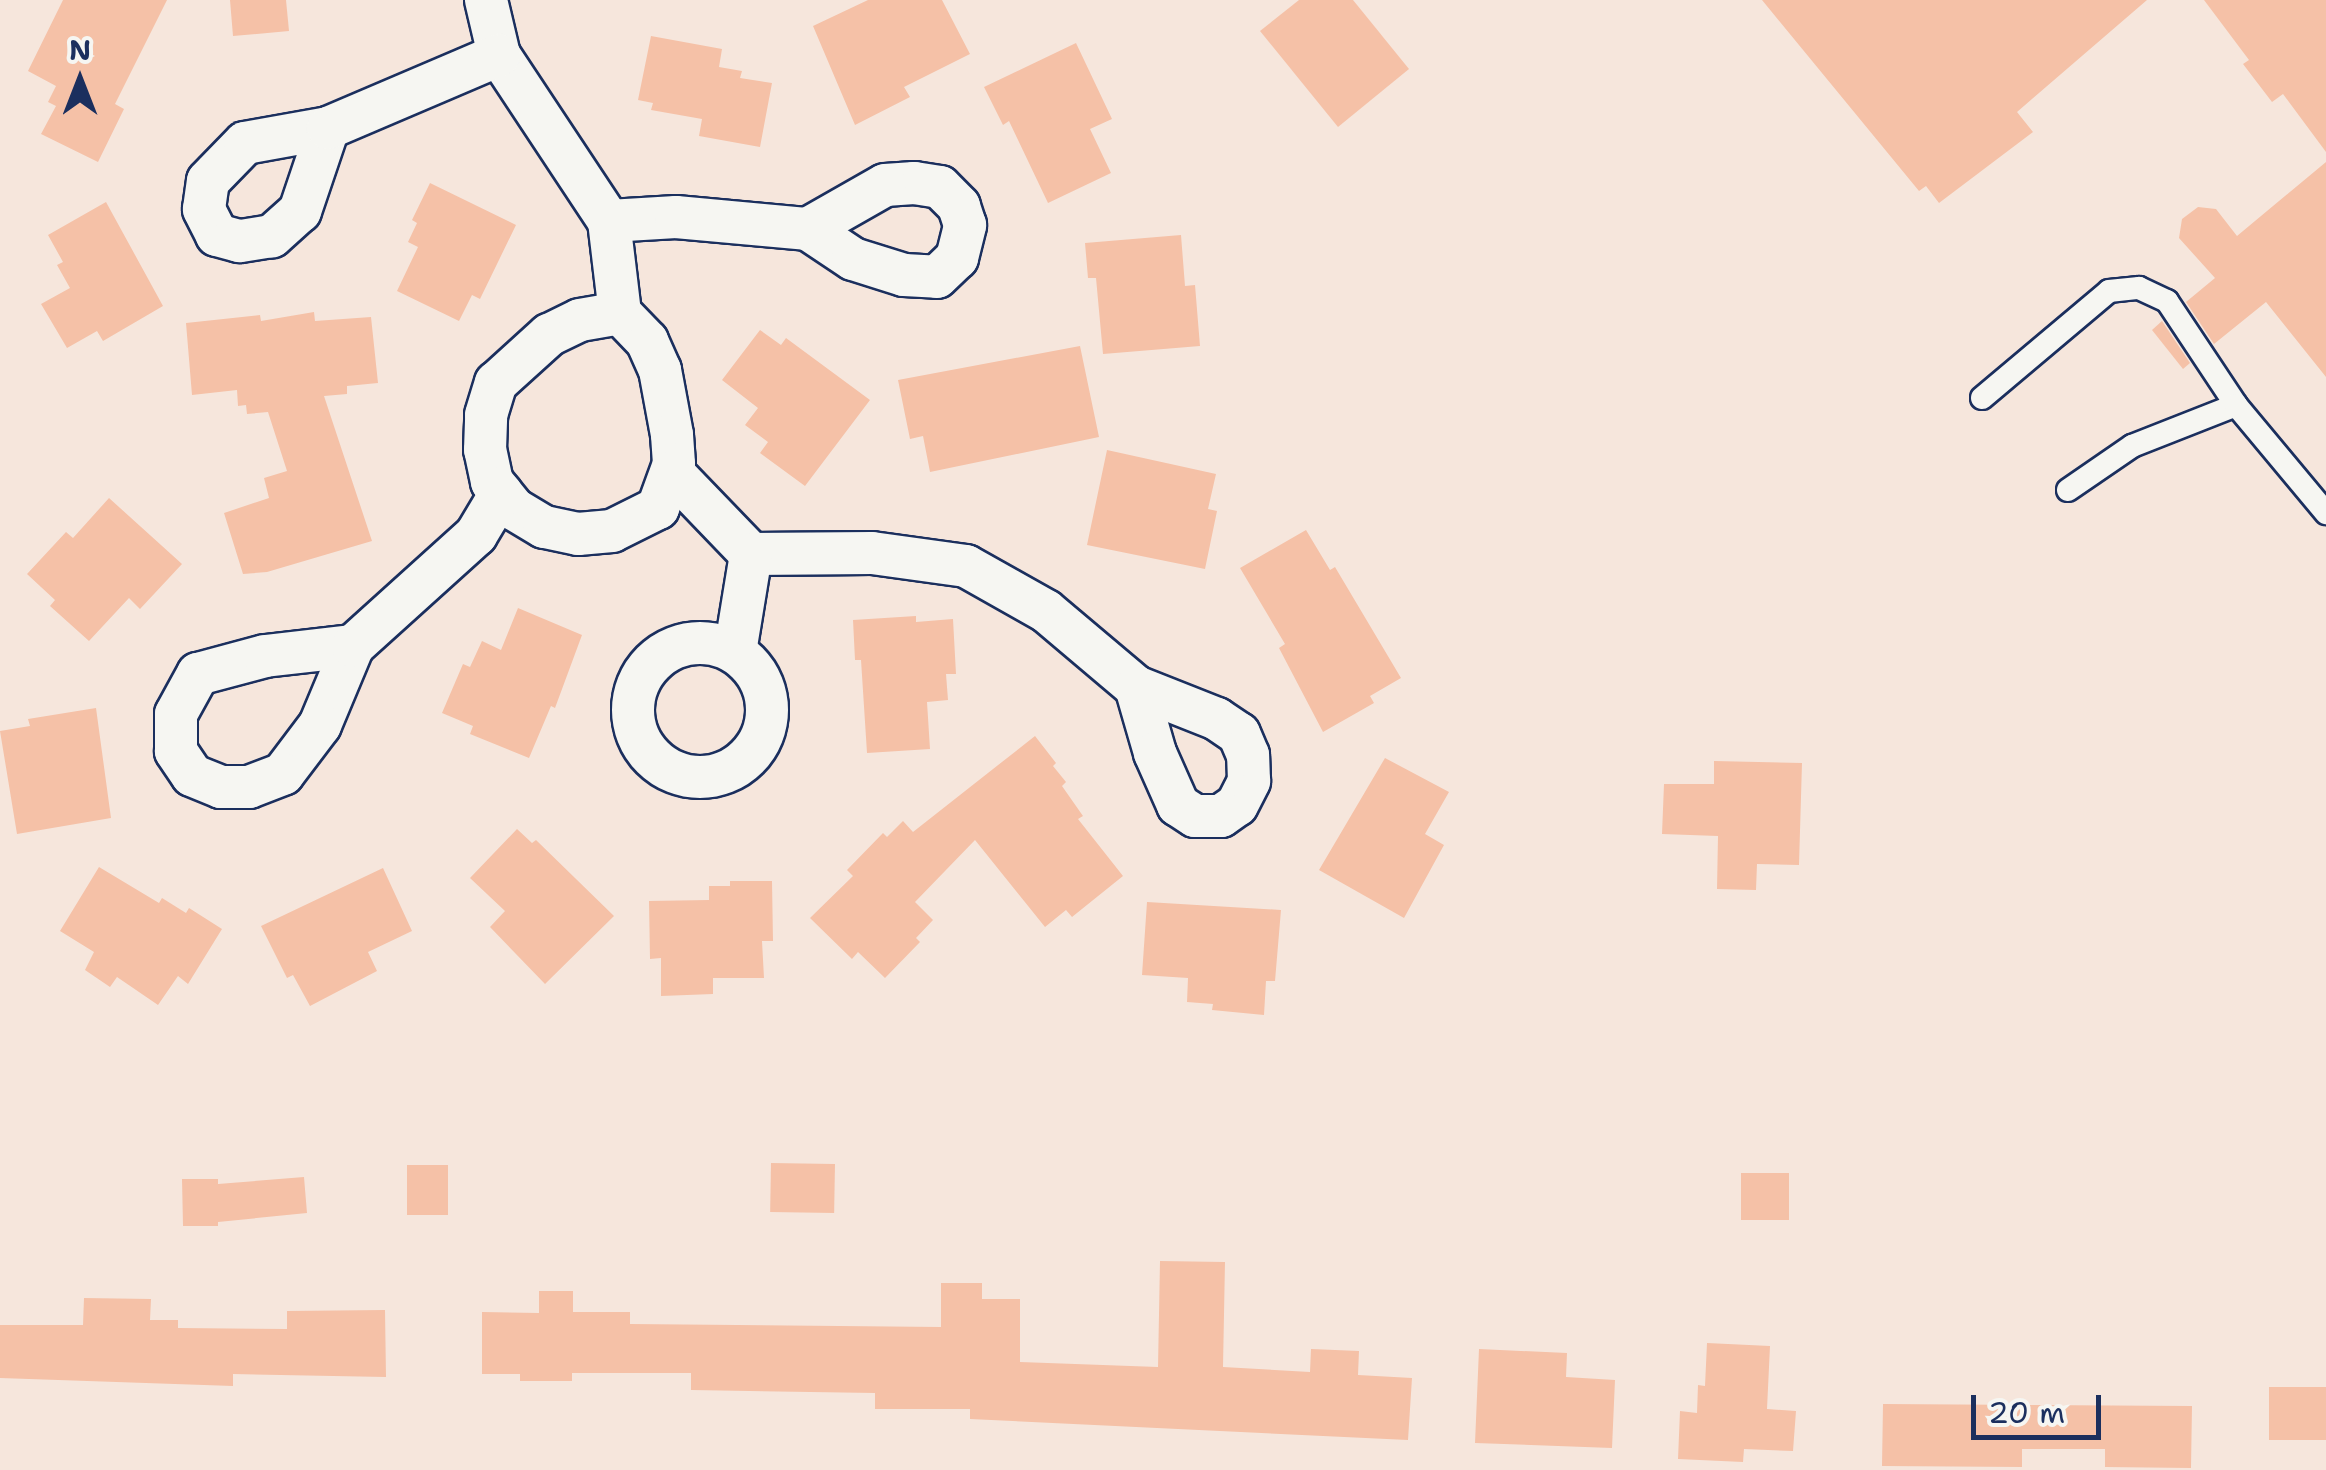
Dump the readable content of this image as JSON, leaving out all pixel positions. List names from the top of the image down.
{
  "scale_bar": "20 m",
  "north": "top"
}
